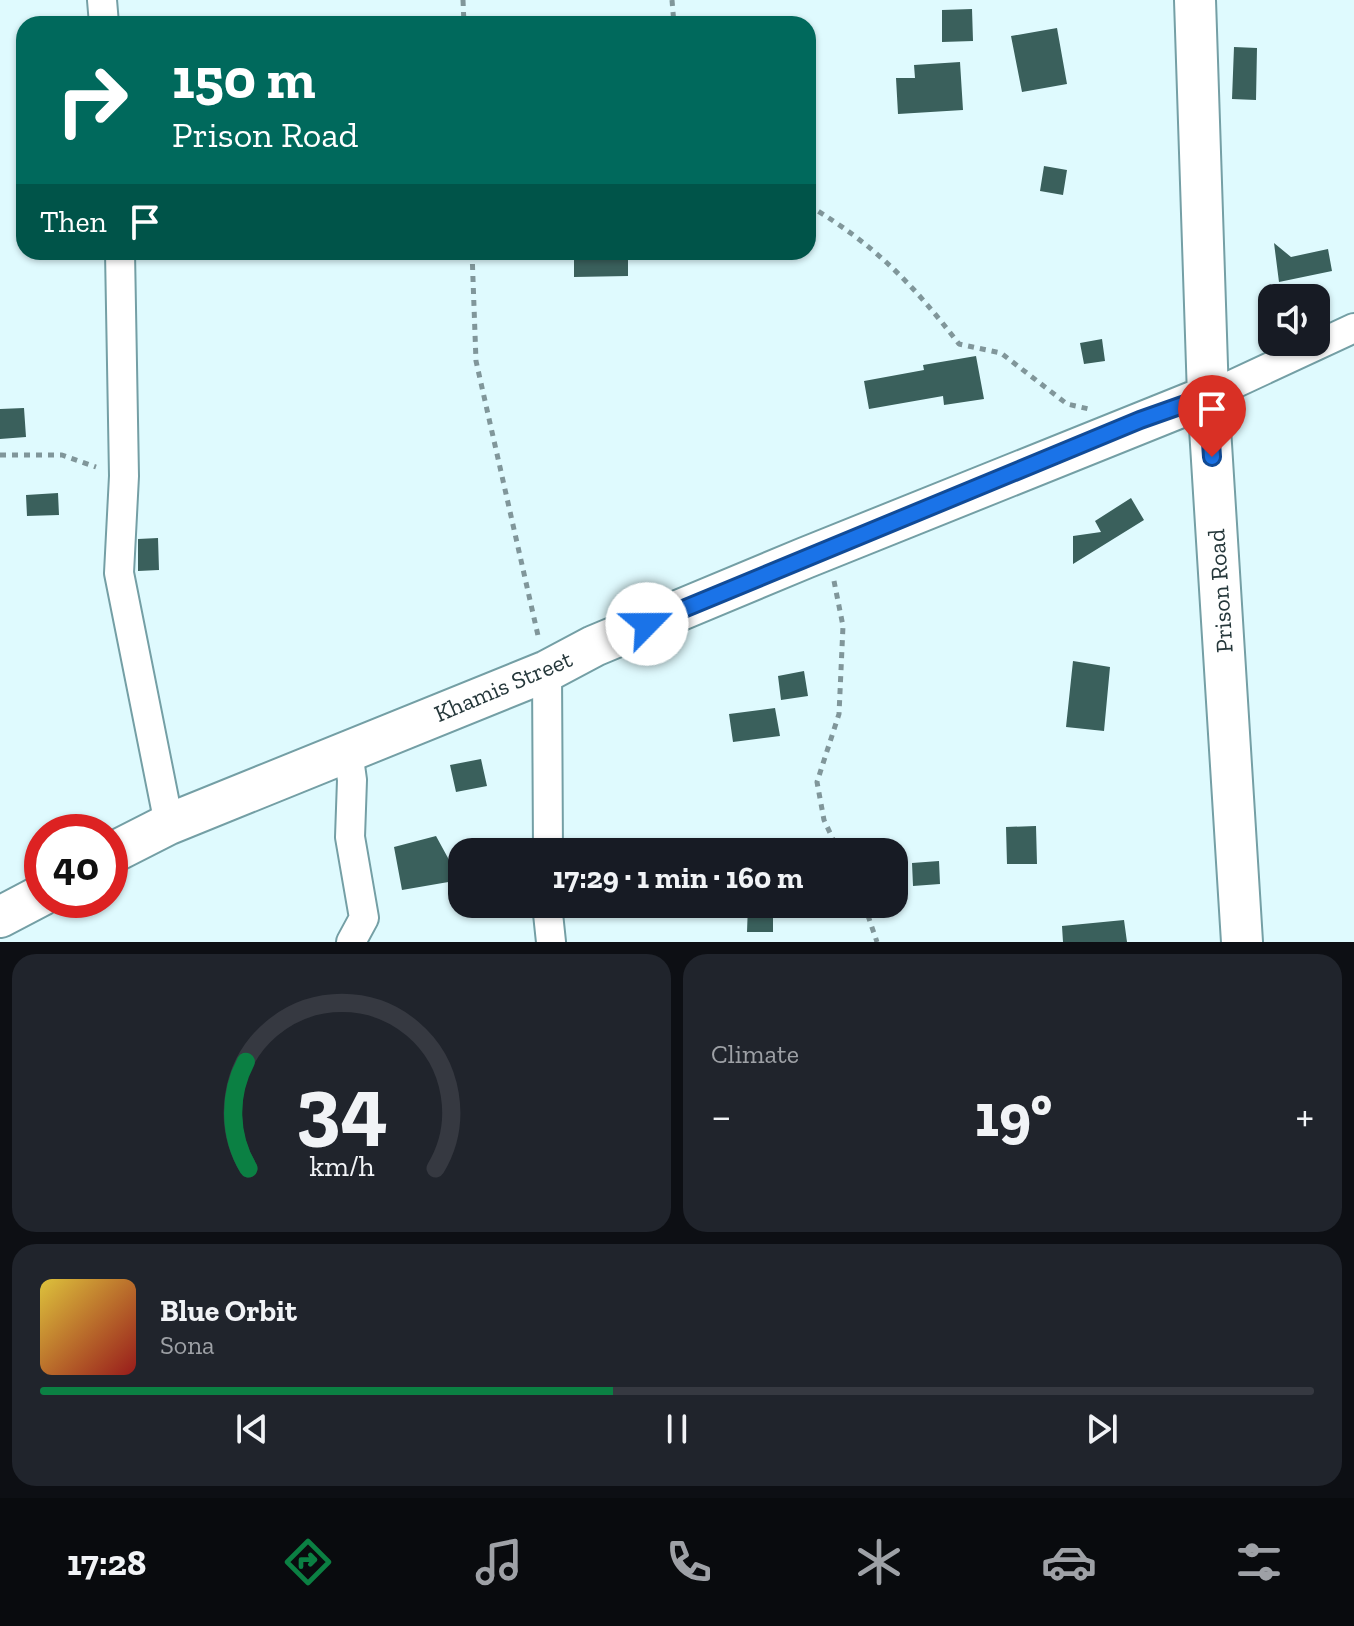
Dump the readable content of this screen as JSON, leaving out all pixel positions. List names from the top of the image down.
{
  "streets": {
    "street": ["Prison Road", "Khamis Street"]
  },
  "crossings": [
    ["Prison Road", "Khamis Street"]
  ],
  "page": {
    "turn": ["150 m", "Prison Road"],
    "then": "Then",
    "limit": "40",
    "trip": "17:29 · 1 min · 160 m",
    "tile": "Climate",
    "heat": ["−", "19°", "+"],
    "song": ["Blue Orbit", "Sona"],
    "tabs": "17:28",
    "gauge": ["34", "km/h"]
  }
}
